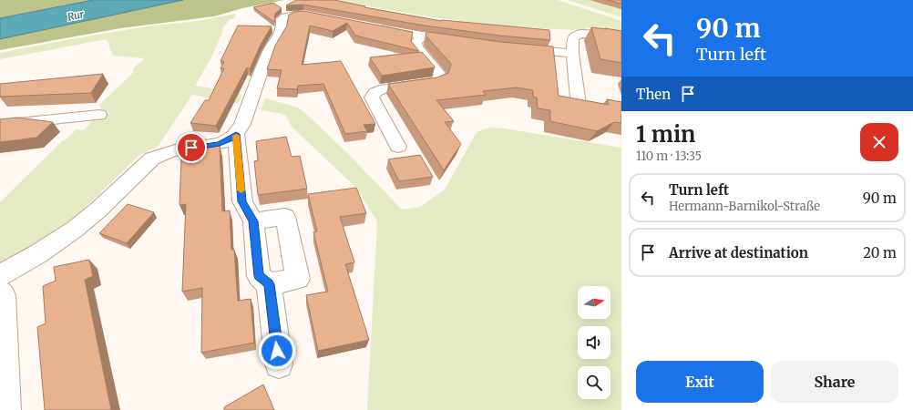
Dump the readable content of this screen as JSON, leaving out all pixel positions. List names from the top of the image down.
{
  "water": ["Rur"],
  "north": "right",
  "page": {
    "turn": ["90 m", "Turn left"],
    "then": "Then",
    "heading": ["1 min", "110 m · 13:35"],
    "list": [
      {
        "name": "Turn left",
        "note": "Hermann-Barnikol-Straße",
        "value": "90 m"
      },
      {
        "name": "Arrive at destination",
        "value": "20 m"
      }
    ],
    "buttons": ["Exit", "Share"]
  }
}
